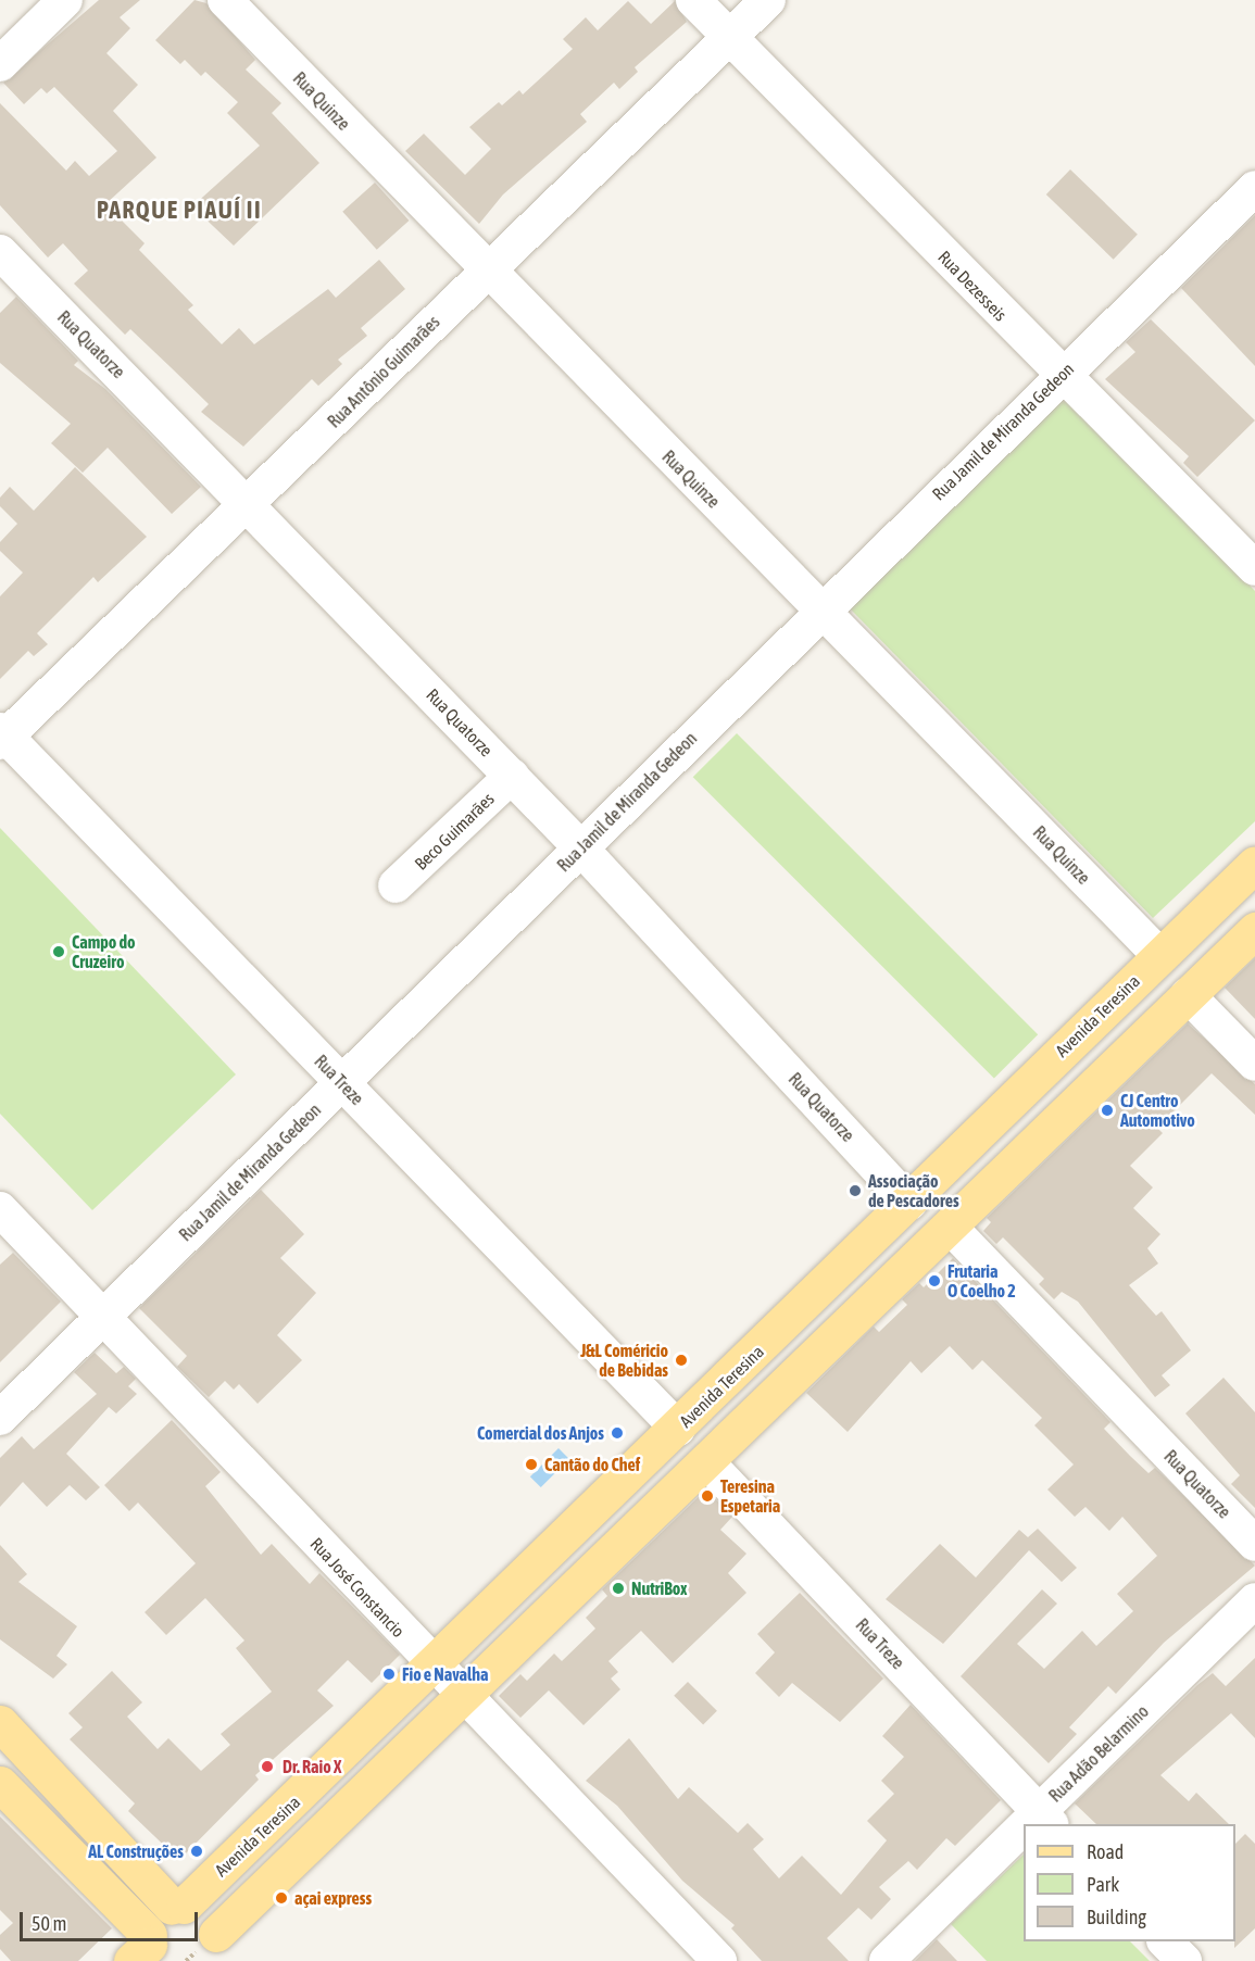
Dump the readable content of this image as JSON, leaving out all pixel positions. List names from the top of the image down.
{
  "streets": {
    "main road": ["Avenida Teresina"],
    "street": [
      "Rua Quinze",
      "Rua Dezesseis",
      "Rua Quatorze",
      "Rua Antônio Guimarães",
      "Rua Jamil de Miranda Gedeon",
      "Beco Guimarães",
      "Rua Treze",
      "Rua José Constancio",
      "Rua Adão Belarmino"
    ]
  },
  "crossings": [
    ["Rua Quinze", "Rua Antônio Guimarães"],
    ["Rua Quinze", "Rua Jamil de Miranda Gedeon"],
    ["Rua Quinze", "Avenida Teresina"],
    ["Rua Dezesseis", "Rua Antônio Guimarães"],
    ["Rua Dezesseis", "Rua Jamil de Miranda Gedeon"],
    ["Rua Quatorze", "Rua Antônio Guimarães"],
    ["Rua Quatorze", "Rua Jamil de Miranda Gedeon"],
    ["Rua Quatorze", "Beco Guimarães"],
    ["Rua Quatorze", "Avenida Teresina"],
    ["Rua Antônio Guimarães", "Rua Treze"],
    ["Rua Jamil de Miranda Gedeon", "Rua Treze"],
    ["Rua Jamil de Miranda Gedeon", "Rua José Constancio"],
    ["Avenida Teresina", "Rua Treze"],
    ["Avenida Teresina", "Rua José Constancio"],
    ["Rua Treze", "Rua Adão Belarmino"]
  ],
  "districts": ["PARQUE PIAUÍ II"],
  "places": [
    "Campo do Cruzeiro",
    "CJ Centro Automotivo",
    "Associação de Pescadores",
    "Frutaria O Coelho 2",
    "J&L Coméricio de Bebidas",
    "Comercial dos Anjos",
    "Cantão do Chef",
    "Teresina Espetaria",
    "NutriBox",
    "Fio e Navalha",
    "Dr. Raio X",
    "AL Construções",
    "açai express"
  ],
  "legend": ["Road", "Park", "Building"],
  "scale_bar": "50 m"
}
